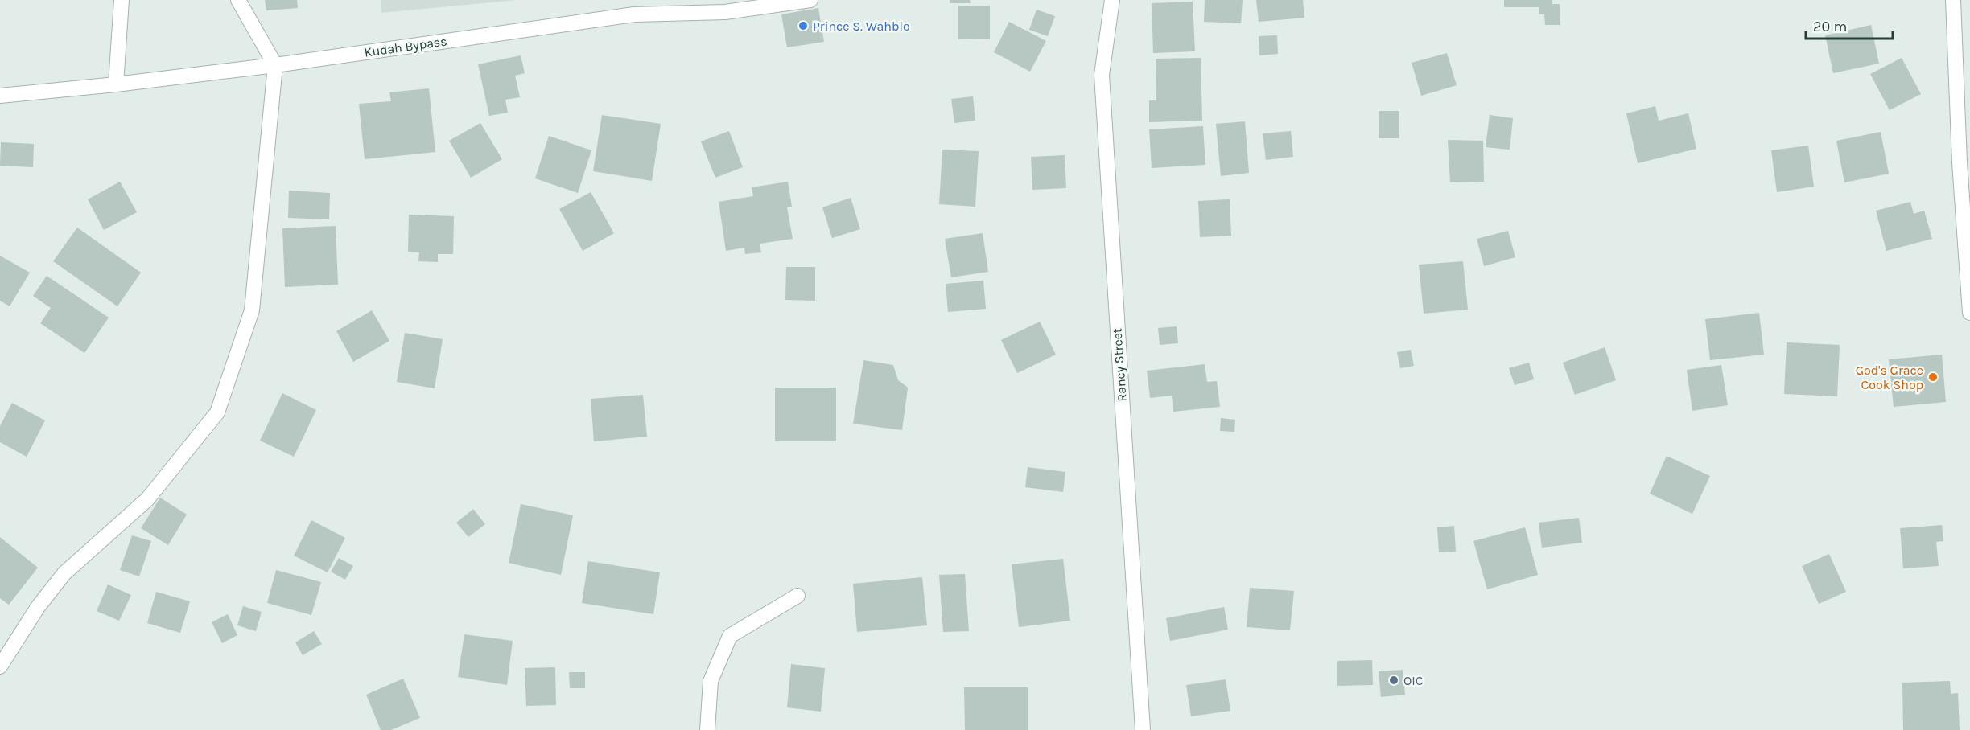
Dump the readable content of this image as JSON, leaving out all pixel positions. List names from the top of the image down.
{
  "streets": {
    "street": ["Kudah Bypass", "Rancy Street"]
  },
  "places": ["Prince S. Wahblo", "God's Grace Cook Shop", "OIC"],
  "scale_bar": "20 m"
}
